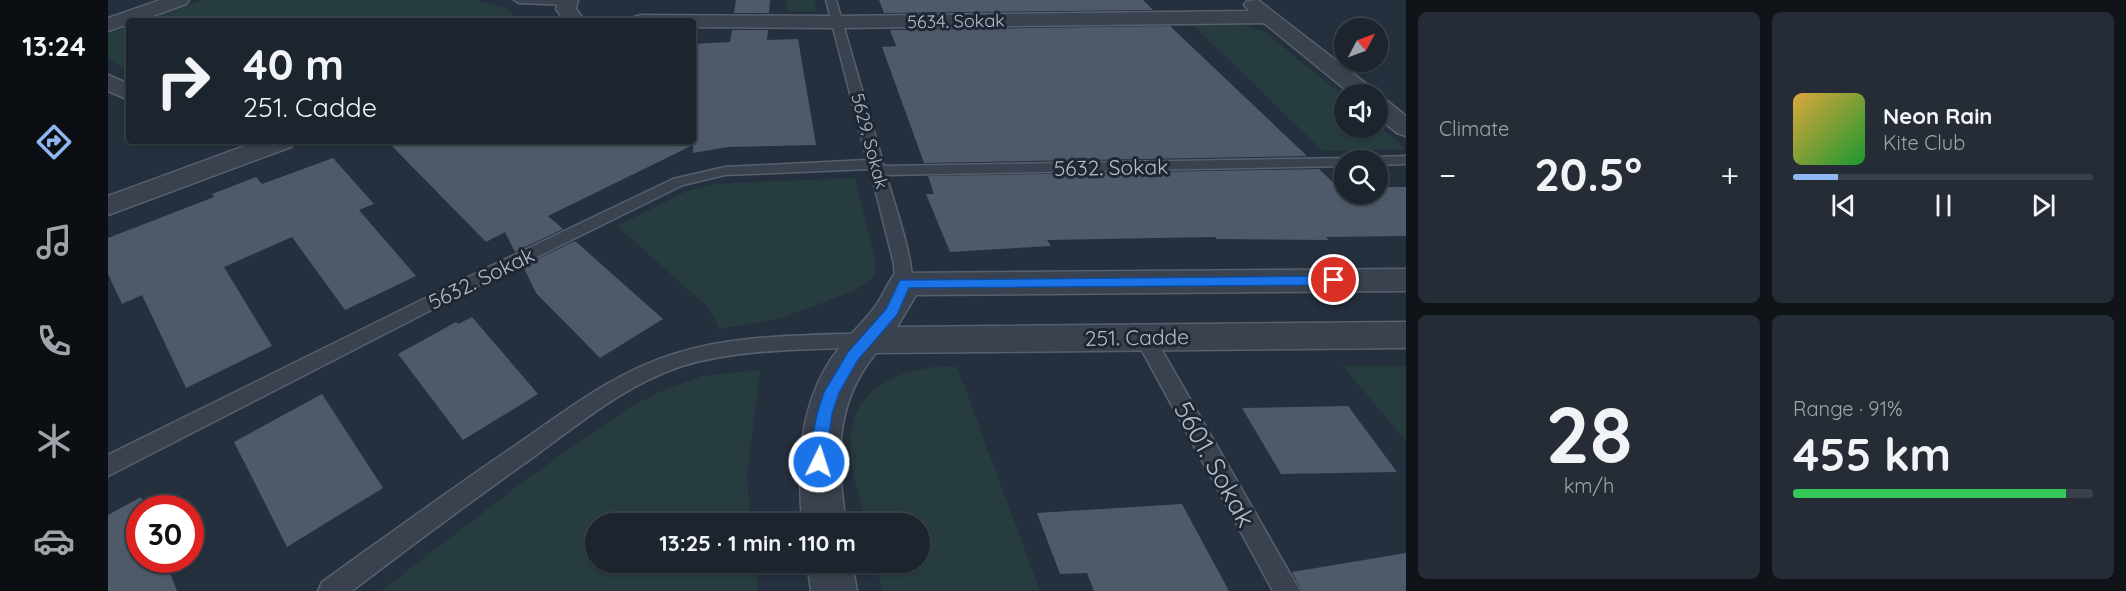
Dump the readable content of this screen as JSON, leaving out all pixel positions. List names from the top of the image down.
{
  "streets": {
    "street": ["5634. Sokak", "251. Cadde"],
    "lane": ["5629. Sokak", "5632. Sokak", "5601. Sokak"]
  },
  "crossings": [
    ["5634. Sokak", "5629. Sokak"],
    ["5629. Sokak", "5632. Sokak"],
    ["251. Cadde", "5601. Sokak"]
  ],
  "north": "top right",
  "page": {
    "tabs": "13:24",
    "tile": [
      "Climate",
      ["28", "km/h"],
      ["Range · 91%", "455 km"]
    ],
    "turn": ["40 m", "251. Cadde"],
    "song": ["Neon Rain", "Kite Club"],
    "heat": ["−", "20.5°", "+"],
    "limit": "30",
    "trip": "13:25 · 1 min · 110 m"
  }
}
